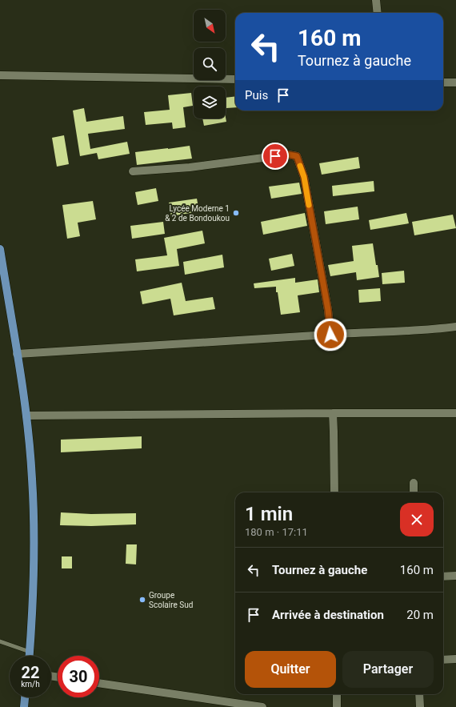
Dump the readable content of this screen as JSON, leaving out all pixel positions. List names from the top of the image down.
{
  "places": ["Lycée Moderne 1 & 2 de Bondoukou", "Groupe Scolaire Sud"],
  "north": "bottom right",
  "page": {
    "turn": ["160 m", "Tournez à gauche"],
    "then": "Puis",
    "heading": ["1 min", "180 m · 17:11"],
    "list": [
      {
        "name": "Tournez à gauche",
        "value": "160 m"
      },
      {
        "name": "Arrivée à destination",
        "value": "20 m"
      }
    ],
    "buttons": ["Quitter", "Partager"],
    "speed": "22 km/h",
    "limit": "30"
  }
}
